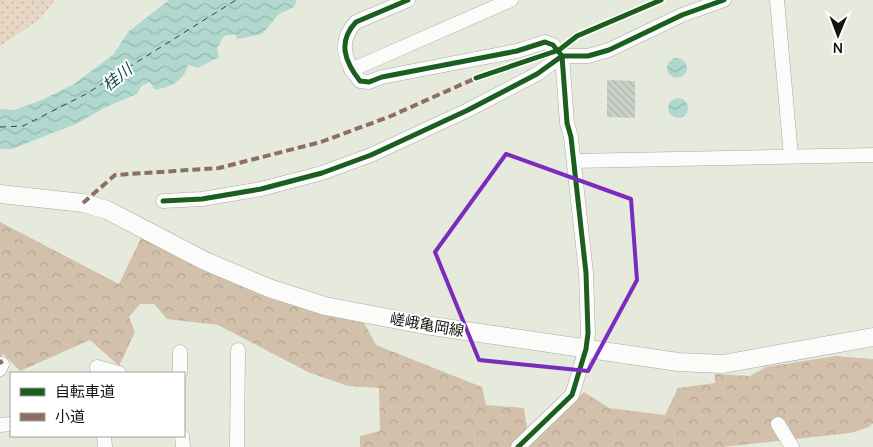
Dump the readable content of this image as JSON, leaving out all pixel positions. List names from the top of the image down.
{
  "streets": {
    "main road": ["嵯峨亀岡線"]
  },
  "water": ["桂川"],
  "legend": ["自転車道", "小道"],
  "north": "bottom"
}
